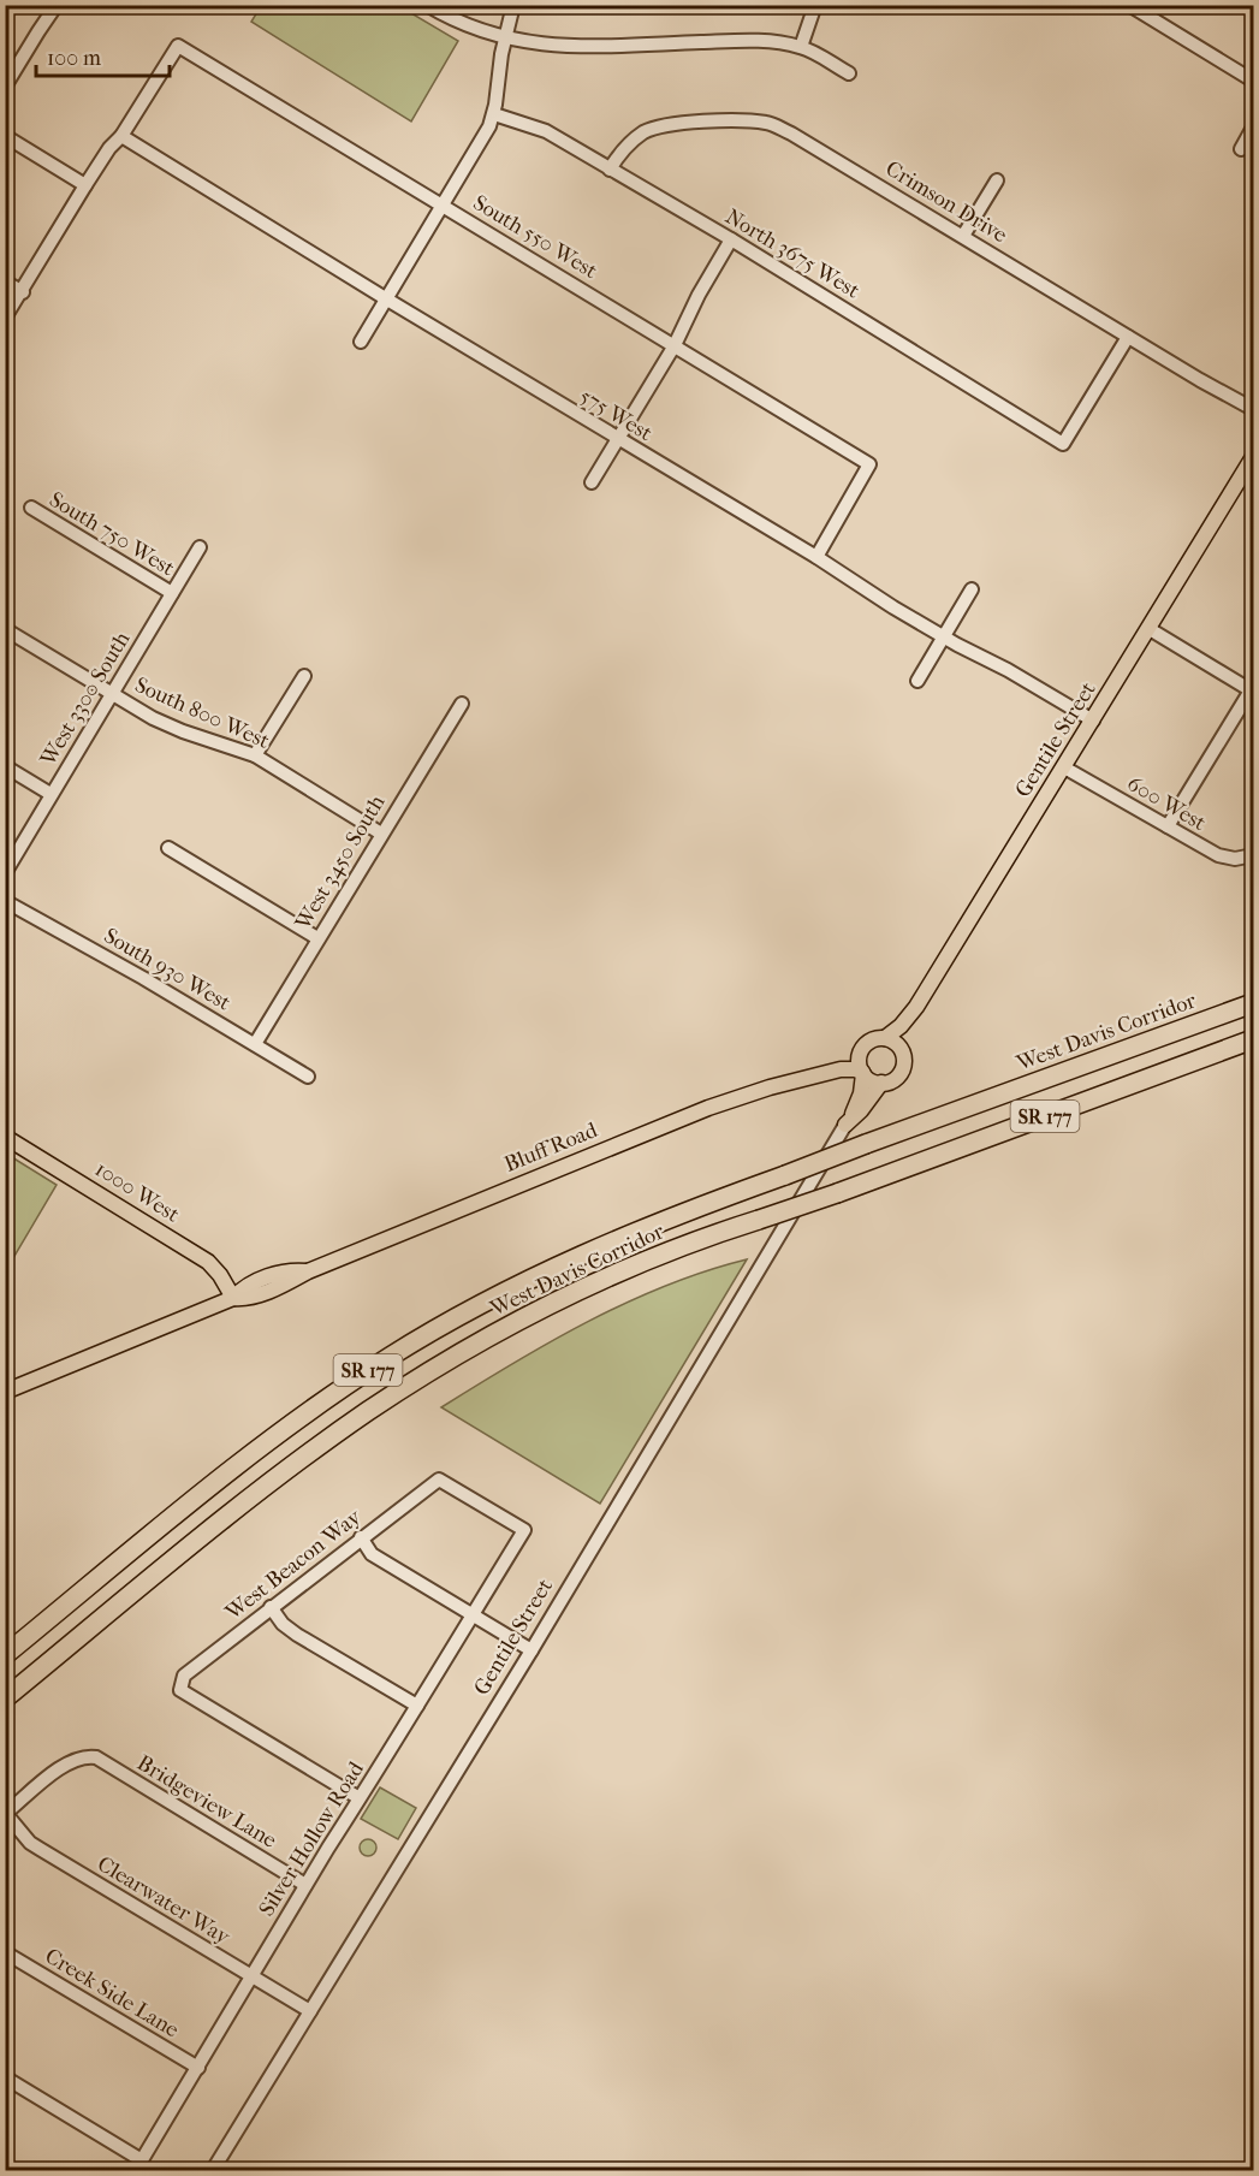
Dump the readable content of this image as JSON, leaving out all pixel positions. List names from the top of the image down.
{
  "streets": {
    "highway": ["West Davis Corridor", "SR 177"],
    "main road": ["Gentile Street", "Bluff Road", "1000 West"],
    "street": [
      "Crimson Drive",
      "South 550 West",
      "North 3675 West",
      "575 West",
      "South 750 West",
      "West 3300 South",
      "South 800 West",
      "600 West",
      "West 3450 South",
      "South 930 West",
      "West Beacon Way",
      "Bridgeview Lane",
      "Silver Hollow Road",
      "Clearwater Way",
      "Creek Side Lane"
    ]
  },
  "crossings": [
    ["Crimson Drive", "North 3675 West"],
    ["South 550 West", "575 West"],
    ["575 West", "Gentile Street"],
    ["South 750 West", "West 3300 South"],
    ["West 3300 South", "South 800 West"],
    ["South 800 West", "West 3450 South"],
    ["Gentile Street", "600 West"],
    ["Gentile Street", "Bluff Road"],
    ["Gentile Street", "Clearwater Way"],
    ["West 3450 South", "South 930 West"],
    ["Bluff Road", "1000 West"],
    ["West Beacon Way", "Silver Hollow Road"],
    ["Bridgeview Lane", "Silver Hollow Road"],
    ["Bridgeview Lane", "Clearwater Way"],
    ["Silver Hollow Road", "Clearwater Way"],
    ["Silver Hollow Road", "Creek Side Lane"]
  ],
  "scale_bar": "100 m"
}
